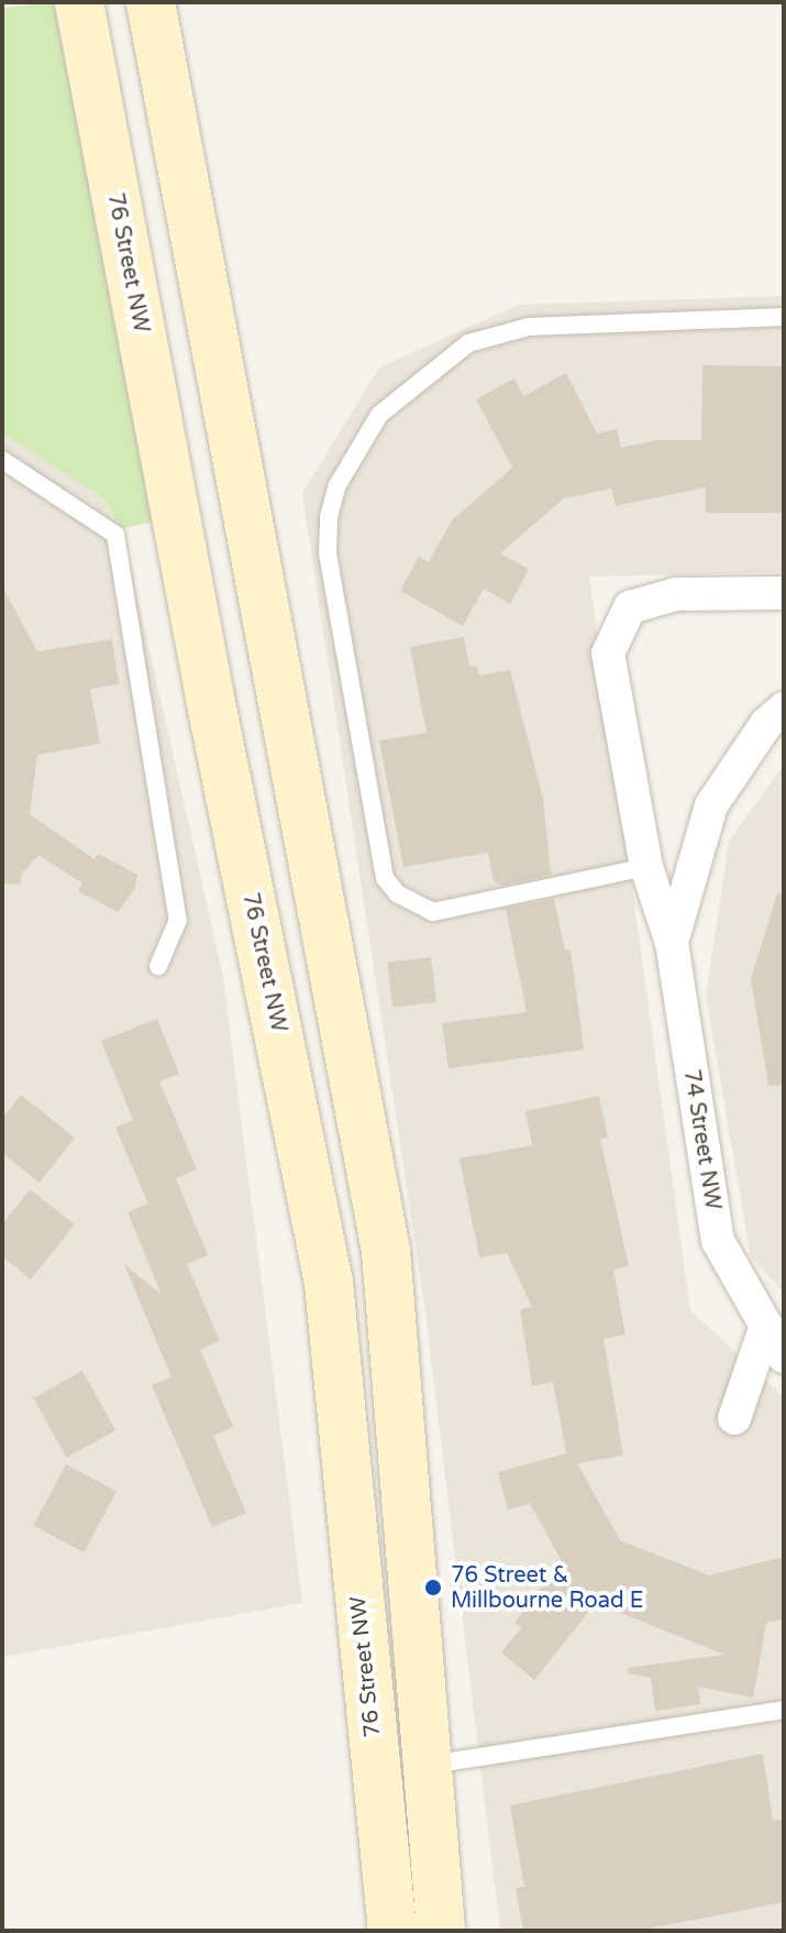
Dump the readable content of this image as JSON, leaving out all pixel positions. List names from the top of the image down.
{
  "streets": {
    "street": ["76 Street NW", "74 Street NW"]
  },
  "places": ["76 Street & Millbourne Road E"]
}
